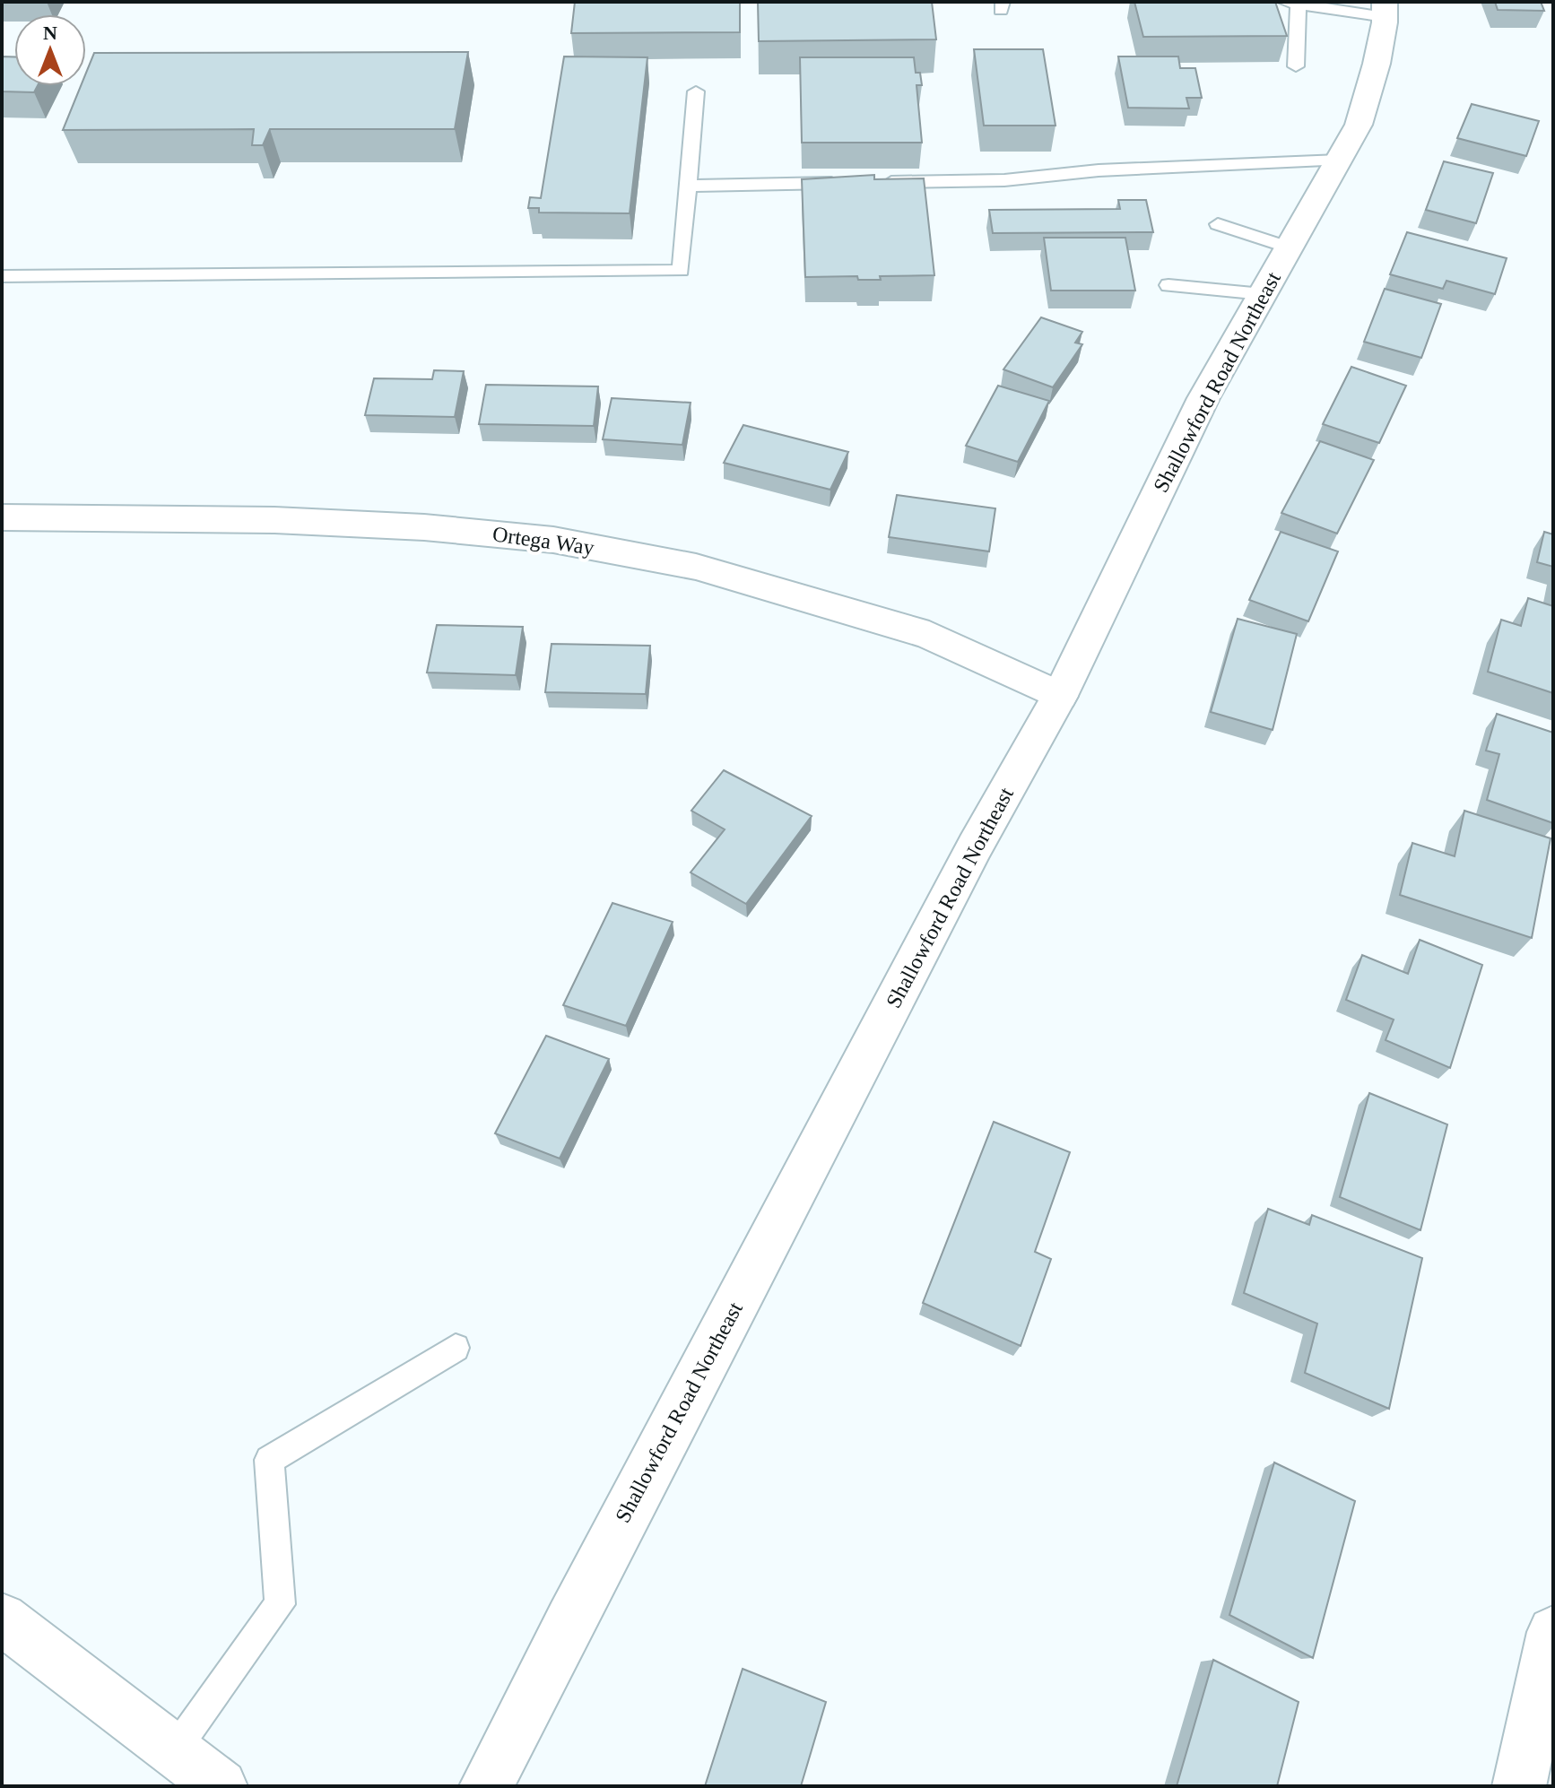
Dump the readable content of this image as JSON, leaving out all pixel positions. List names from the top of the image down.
{
  "streets": {
    "street": ["Shallowford Road Northeast", "Ortega Way"]
  },
  "crossings": [
    ["Shallowford Road Northeast", "Ortega Way"]
  ],
  "north": "top"
}
